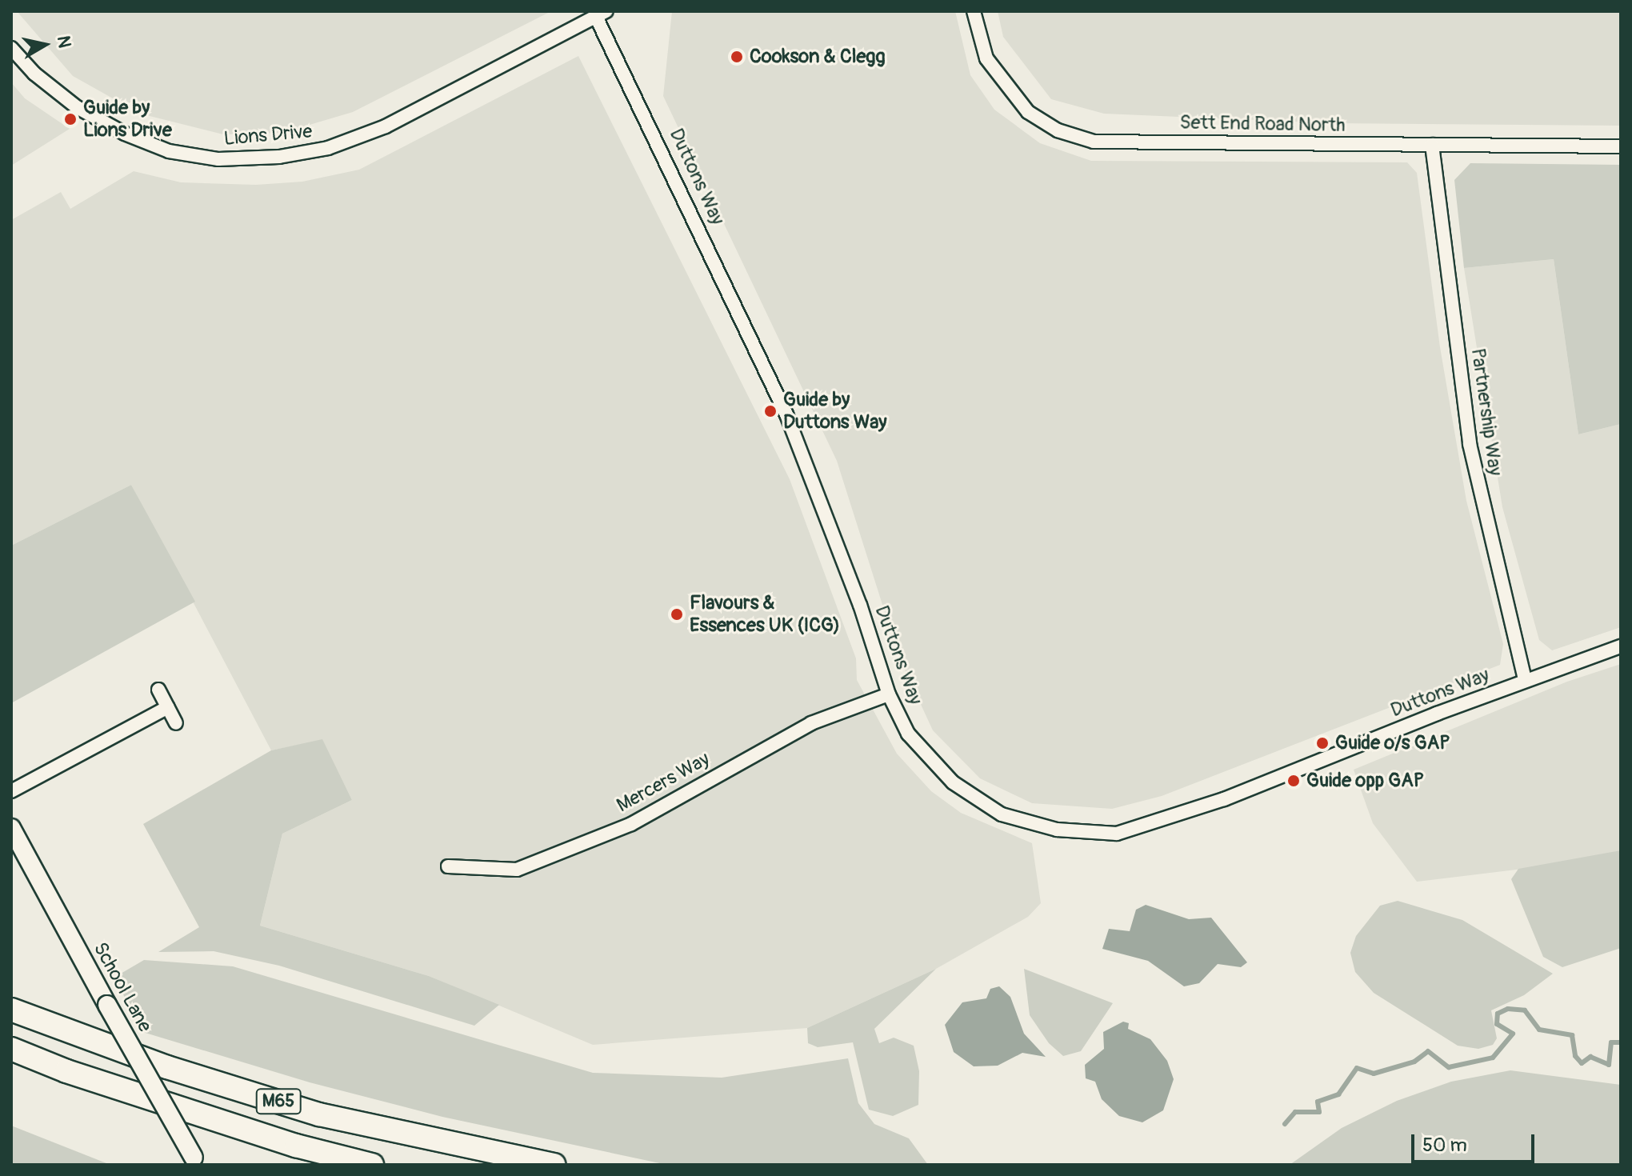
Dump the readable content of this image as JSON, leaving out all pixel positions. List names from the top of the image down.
{
  "streets": {
    "highway": ["M65"],
    "main road": ["School Lane"],
    "street": [
      "Sett End Road North",
      "Lions Drive",
      "Duttons Way",
      "Partnership Way",
      "Mercers Way"
    ]
  },
  "crossings": [
    ["Sett End Road North", "Partnership Way"],
    ["Lions Drive", "Duttons Way"],
    ["Duttons Way", "Partnership Way"],
    ["Duttons Way", "Mercers Way"]
  ],
  "places": [
    "Cookson & Clegg",
    "Guide by Lions Drive",
    "Guide by Duttons Way",
    "Flavours & Essences UK (ICG)",
    "Guide o/s GAP",
    "Guide opp GAP"
  ],
  "scale_bar": "50 m",
  "north": "right"
}
